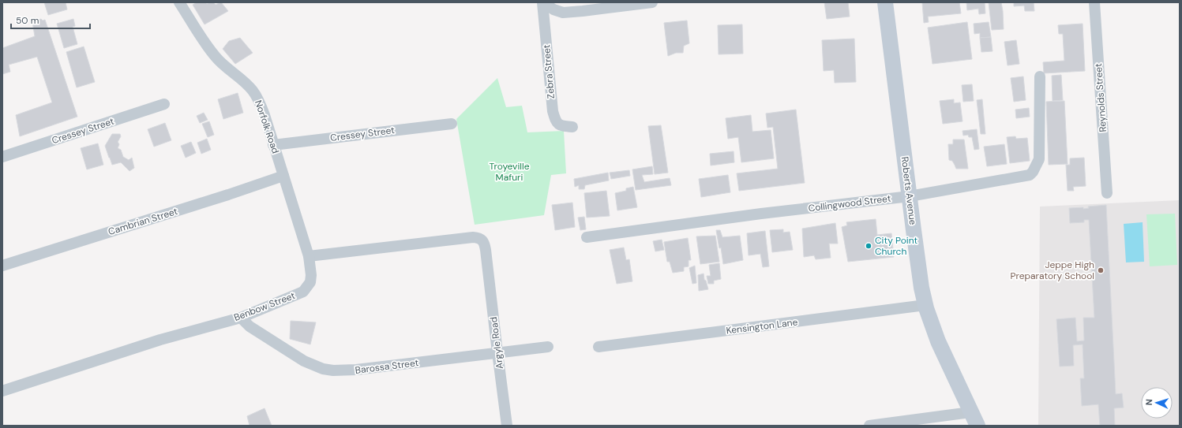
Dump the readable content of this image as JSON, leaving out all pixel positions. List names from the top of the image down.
{
  "streets": {
    "main road": ["Roberts Avenue"],
    "street": [
      "Zebra Street",
      "Reynolds Street",
      "Norfolk Road",
      "Cressey Street",
      "Collingwood Street",
      "Cambrian Street",
      "Benbow Street",
      "Kensington Lane",
      "Argyle Road",
      "Barossa Street"
    ]
  },
  "crossings": [
    ["Norfolk Road", "Cressey Street"],
    ["Norfolk Road", "Cambrian Street"],
    ["Norfolk Road", "Benbow Street"],
    ["Norfolk Road", "Argyle Road"],
    ["Roberts Avenue", "Collingwood Street"],
    ["Roberts Avenue", "Kensington Lane"],
    ["Benbow Street", "Argyle Road"],
    ["Benbow Street", "Barossa Street"],
    ["Argyle Road", "Barossa Street"]
  ],
  "parks": ["Troyeville Mafuri"],
  "places": ["City Point Church", "Jeppe High Preparatory School"],
  "scale_bar": "50 m",
  "north": "left"
}
